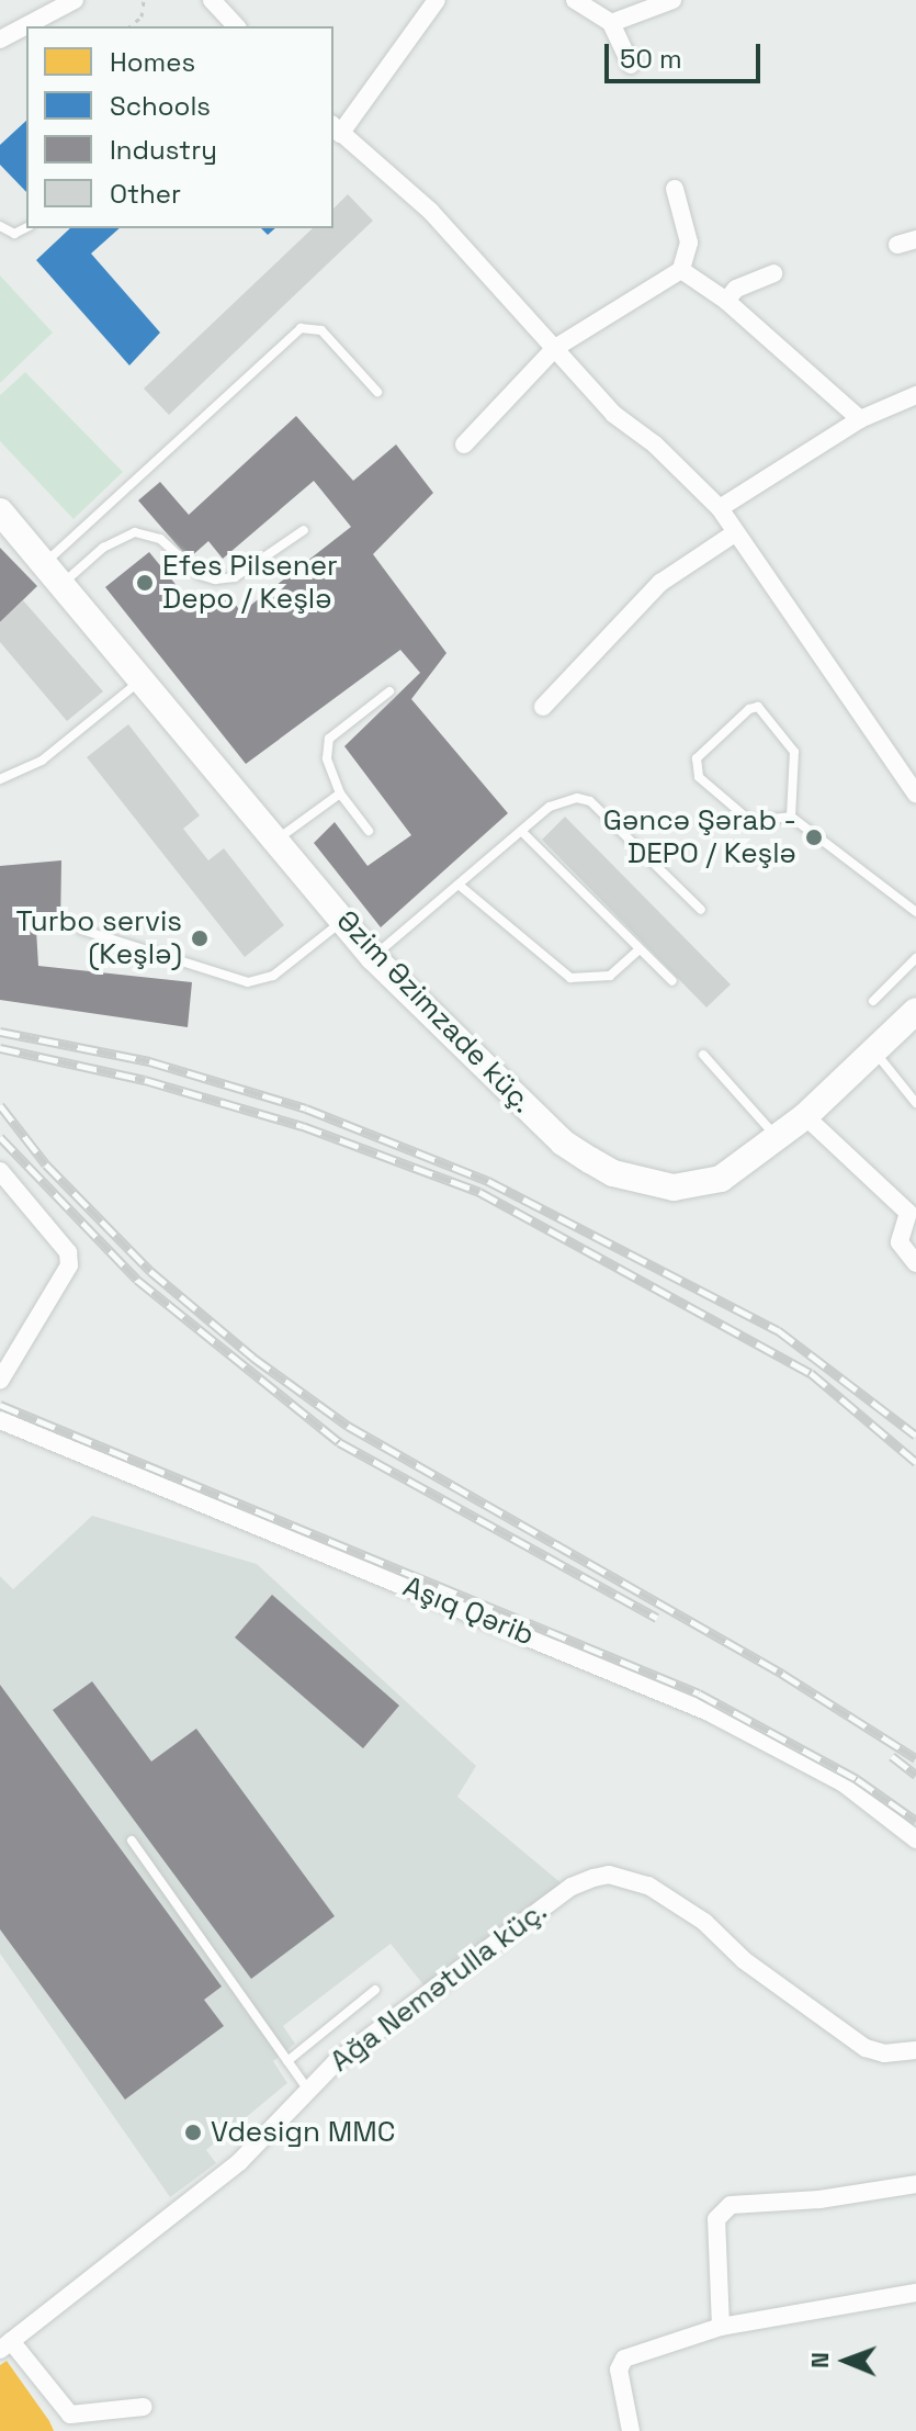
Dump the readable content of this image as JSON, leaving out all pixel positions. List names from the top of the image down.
{
  "streets": {
    "street": ["Əzim Əzimzade küç.", "Aşıq Qərib", "Ağa Nemətulla küç."]
  },
  "places": [
    "Efes Pilsener Depo / Keşlə",
    "Gəncə Şərab - DEPO / Keşlə",
    "Turbo servis (Keşlə)",
    "Vdesign MMC"
  ],
  "legend": [
    "Homes",
    "Schools",
    "Industry",
    "Other"
  ],
  "scale_bar": "50 m",
  "north": "left"
}
